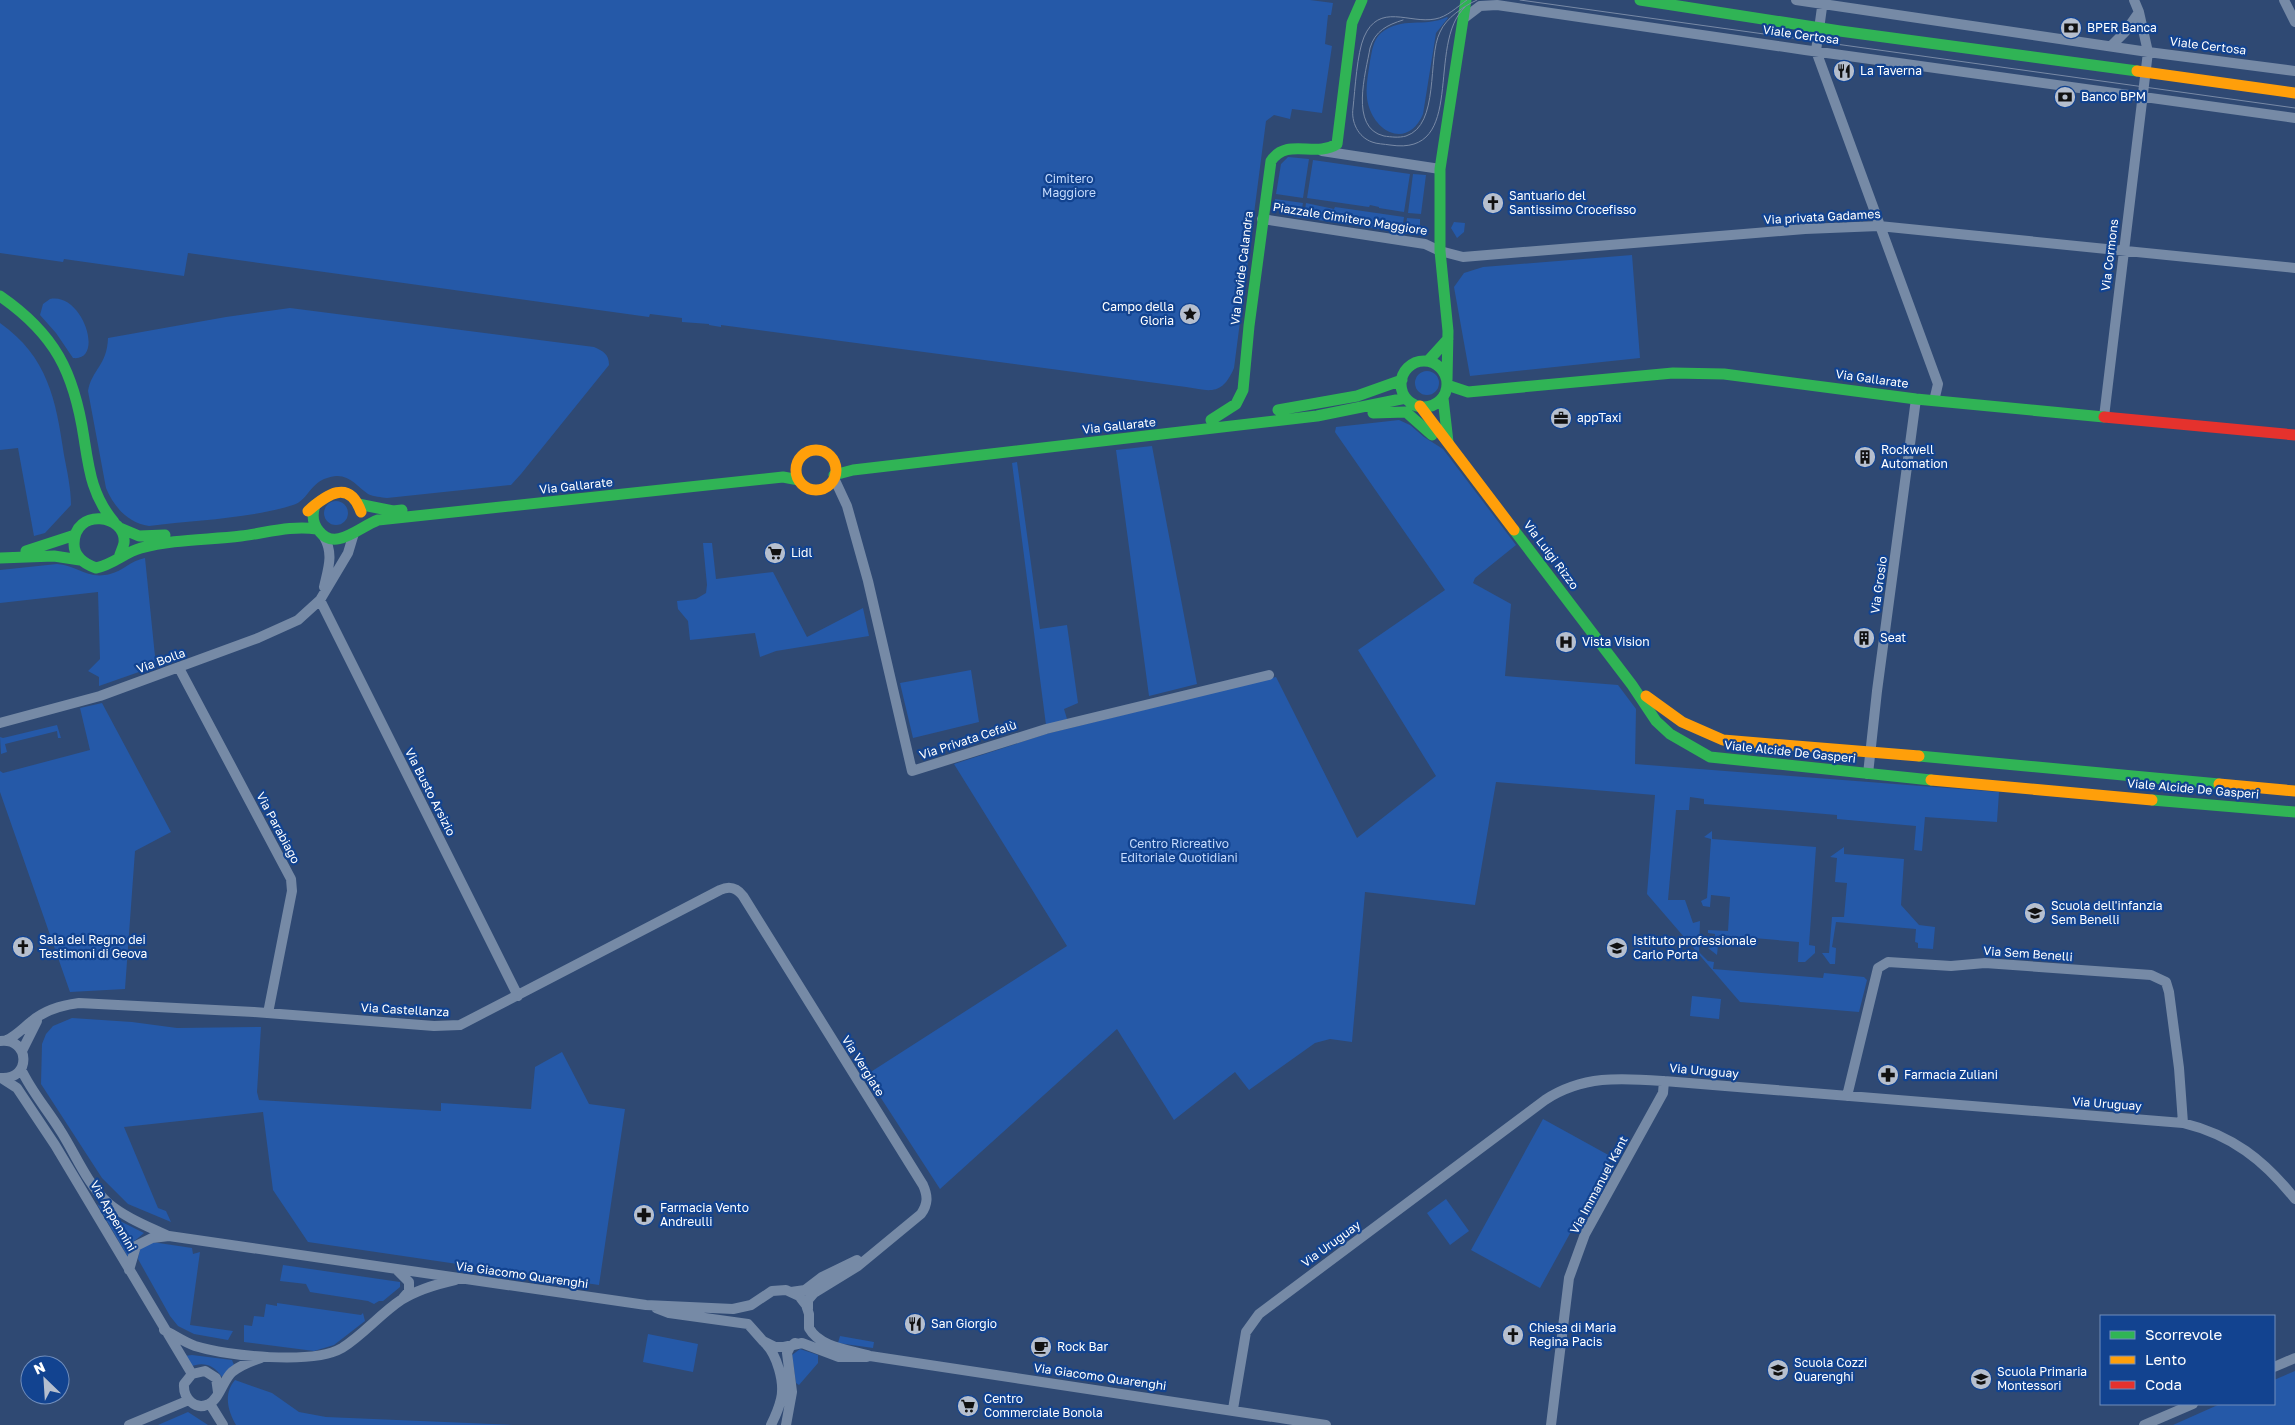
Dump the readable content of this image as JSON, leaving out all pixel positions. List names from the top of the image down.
{
  "streets": {
    "main road": [
      "Viale Certosa",
      "Piazzale Cimitero Maggiore",
      "Via Davide Calandra",
      "Via Gallarate",
      "Via Luigi Rizzo",
      "Viale Alcide De Gasperi"
    ],
    "street": [
      "Via privata Gadames",
      "Via Cormons",
      "Via Grosio",
      "Via Bolla",
      "Via Privata Cefalù",
      "Via Busto Arsizio",
      "Via Parabiago",
      "Via Sem Benelli",
      "Via Castellanza",
      "Via Vergiate",
      "Via Uruguay",
      "Via Immanuel Kant",
      "Via Appennini",
      "Via Giacomo Quarenghi"
    ]
  },
  "crossings": [
    ["Viale Certosa", "Piazzale Cimitero Maggiore"],
    ["Viale Certosa", "Via Cormons"],
    ["Via privata Gadames", "Piazzale Cimitero Maggiore"],
    ["Via privata Gadames", "Via Cormons"],
    ["Piazzale Cimitero Maggiore", "Via Davide Calandra"],
    ["Via Cormons", "Via Gallarate"],
    ["Via Davide Calandra", "Via Gallarate"],
    ["Via Gallarate", "Via Luigi Rizzo"],
    ["Via Gallarate", "Via Grosio"],
    ["Via Gallarate", "Via Bolla"],
    ["Via Gallarate", "Via Privata Cefalù"],
    ["Via Luigi Rizzo", "Viale Alcide De Gasperi"],
    ["Via Grosio", "Viale Alcide De Gasperi"],
    ["Via Bolla", "Via Busto Arsizio"],
    ["Via Bolla", "Via Parabiago"],
    ["Via Busto Arsizio", "Via Castellanza"],
    ["Via Parabiago", "Via Castellanza"],
    ["Via Sem Benelli", "Via Uruguay"],
    ["Via Castellanza", "Via Vergiate"],
    ["Via Vergiate", "Via Giacomo Quarenghi"],
    ["Via Uruguay", "Via Immanuel Kant"],
    ["Via Uruguay", "Via Giacomo Quarenghi"],
    ["Via Appennini", "Via Giacomo Quarenghi"]
  ],
  "parks": ["Cimitero Maggiore", "Centro Ricreativo Editoriale Quotidiani"],
  "places": {
    "bank": ["BPER Banca", "Banco BPM"],
    "restaurant": ["La Taverna", "San Giorgio"],
    "church": ["Santuario del Santissimo Crocefisso", "Sala del Regno dei Testimoni di Geova", "Chiesa di Maria Regina Pacis"],
    "place": ["Campo della Gloria"],
    "office": ["appTaxi"],
    "building": ["Rockwell Automation", "Seat"],
    "supermarket": ["Lidl", "Centro Commerciale Bonola"],
    "hospital": ["Vista Vision"],
    "school or university": [
      "Scuola dell'infanzia Sem Benelli",
      "Istituto professionale Carlo Porta",
      "Scuola Cozzi Quarenghi",
      "Scuola Primaria Montessori"
    ],
    "pharmacy": ["Farmacia Zuliani", "Farmacia Vento Andreulli"],
    "cafe": ["Rock Bar"]
  },
  "legend": ["Scorrevole", "Lento", "Coda"],
  "north": "top left"
}
